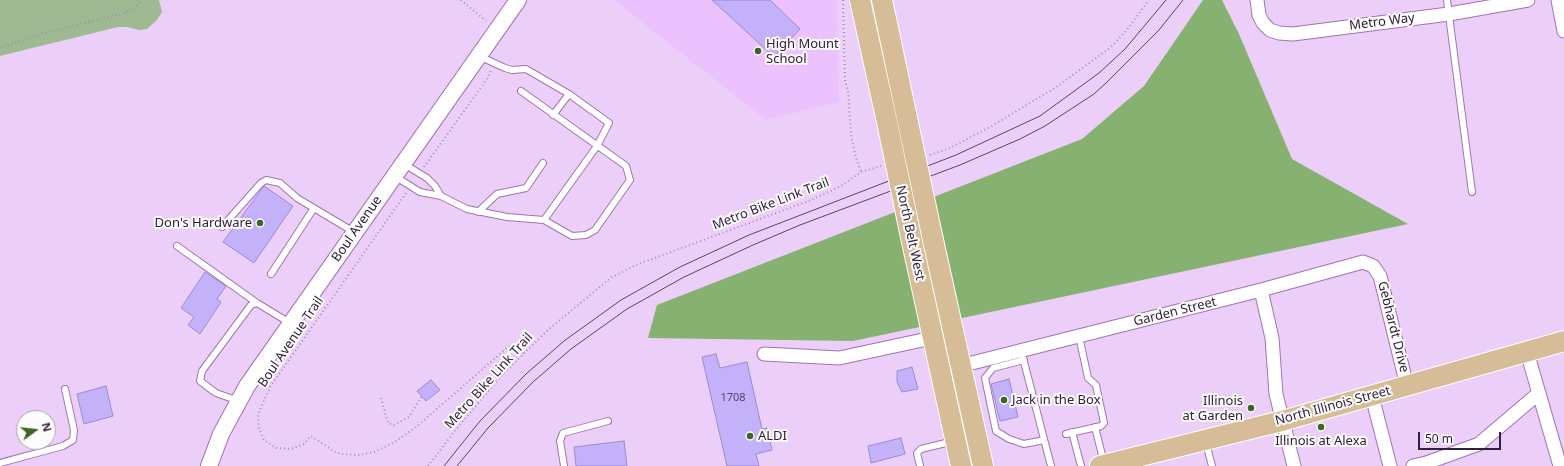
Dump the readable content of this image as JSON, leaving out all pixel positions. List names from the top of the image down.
{
  "streets": {
    "main road": ["North Belt West", "North Illinois Street"],
    "street": [
      "Metro Way",
      "Boul Avenue",
      "Garden Street",
      "Gebhardt Drive"
    ],
    "path": ["Metro Bike Link Trail", "Boul Avenue Trail"]
  },
  "crossings": [
    ["Metro Bike Link Trail", "Boul Avenue Trail"],
    ["North Belt West", "Garden Street"],
    ["Garden Street", "Gebhardt Drive"],
    ["Gebhardt Drive", "North Illinois Street"]
  ],
  "places": [
    "High Mount School",
    "Don's Hardware",
    "Jack in the Box",
    "Illinois at Garden",
    "Illinois at Alexa",
    "ALDI"
  ],
  "house_numbers": ["1708"],
  "scale_bar": "50 m",
  "north": "right"
}
